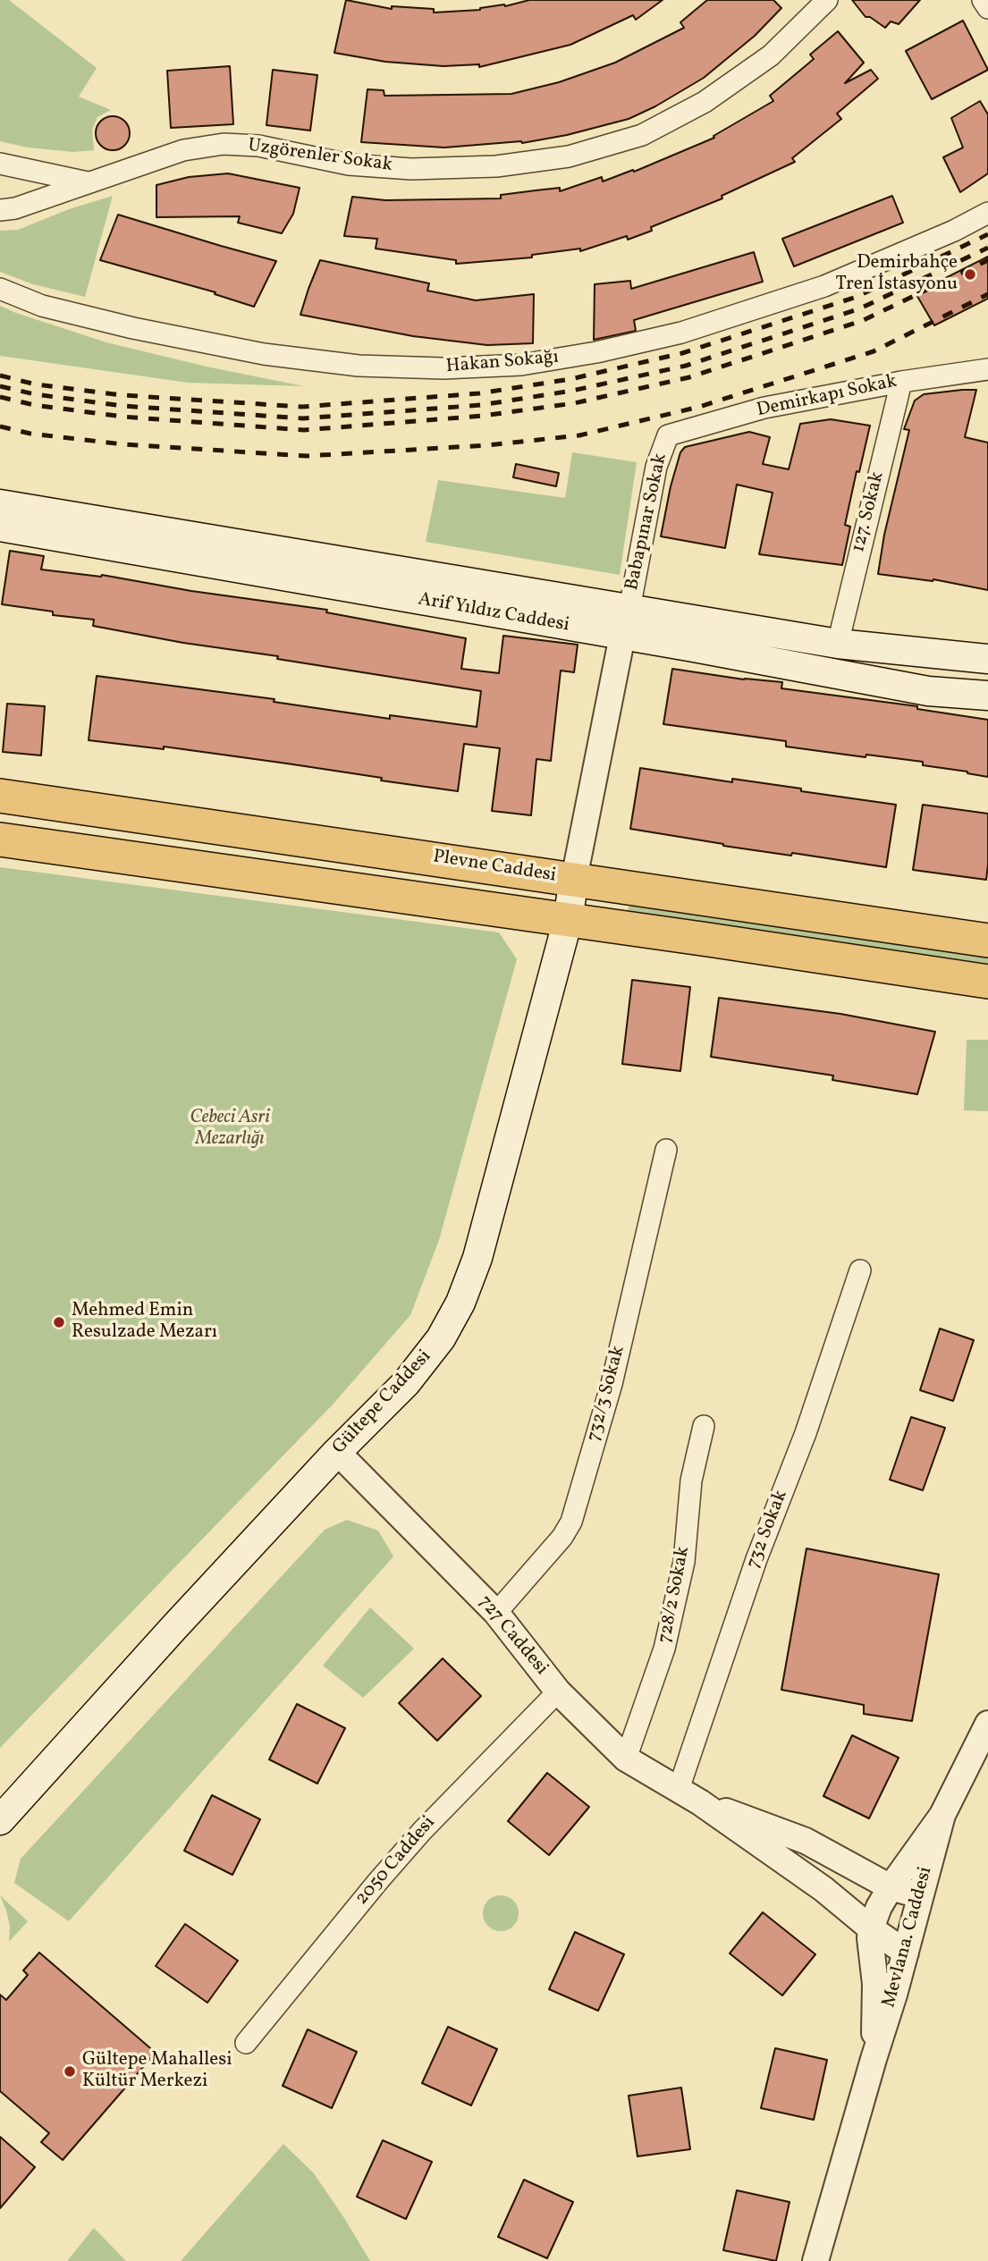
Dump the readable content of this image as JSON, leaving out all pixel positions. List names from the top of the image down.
{
  "streets": {
    "main road": ["Arif Yıldız Caddesi", "Plevne Caddesi", "Gültepe Caddesi"],
    "street": [
      "Uzgörenler Sokak",
      "Hakan Sokağı",
      "Demirkapı Sokak",
      "127. Sokak",
      "Babapınar Sokak",
      "732/3 Sokak",
      "732 Sokak",
      "728/2 Sokak",
      "727 Caddesi",
      "2050 Caddesi",
      "Mevlana. Caddesi"
    ]
  },
  "crossings": [
    ["Demirkapı Sokak", "127. Sokak"],
    ["Demirkapı Sokak", "Babapınar Sokak"],
    ["127. Sokak", "Arif Yıldız Caddesi"],
    ["Babapınar Sokak", "Arif Yıldız Caddesi"],
    ["Plevne Caddesi", "Gültepe Caddesi"],
    ["732/3 Sokak", "727 Caddesi"],
    ["Gültepe Caddesi", "727 Caddesi"],
    ["732 Sokak", "727 Caddesi"],
    ["728/2 Sokak", "727 Caddesi"],
    ["727 Caddesi", "2050 Caddesi"],
    ["727 Caddesi", "Mevlana. Caddesi"]
  ],
  "parks": ["Cebeci Asri Mezarlığı"],
  "places": ["Demirbahçe Tren İstasyonu", "Mehmed Emin Resulzade Mezarı", "Gültepe Mahallesi Kültür Merkezi"]
}
